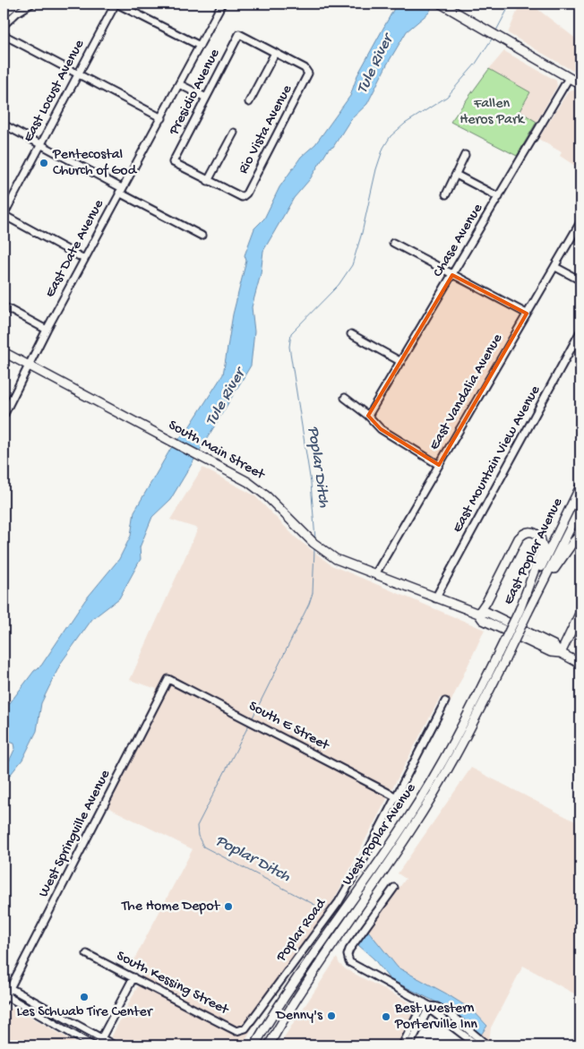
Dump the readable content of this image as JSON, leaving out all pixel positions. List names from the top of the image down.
{
  "streets": {
    "main road": ["South Main Street", "East Poplar Avenue", "West Poplar Avenue"],
    "street": [
      "East Locust Avenue",
      "Presidio Avenue",
      "Rio Vista Avenue",
      "Chase Avenue",
      "East Date Avenue",
      "East Vandalia Avenue",
      "East Mountain View Avenue",
      "South E Street",
      "West Springville Avenue",
      "Poplar Road",
      "South Kessing Street"
    ]
  },
  "crossings": [
    ["Presidio Avenue", "Rio Vista Avenue"],
    ["East Date Avenue", "South Main Street"],
    ["East Vandalia Avenue", "South Main Street"],
    ["South Main Street", "East Mountain View Avenue"],
    ["East Poplar Avenue", "West Poplar Avenue"],
    ["South E Street", "West Springville Avenue"],
    ["South E Street", "Poplar Road"],
    ["Poplar Road", "South Kessing Street"]
  ],
  "water": ["Tule River", "Poplar Ditch"],
  "parks": ["Fallen Heros Park"],
  "places": [
    "Pentecostal Church of God",
    "The Home Depot",
    "Les Schwab Tire Center",
    "Denny's",
    "Best Western Porterville Inn"
  ]
}
